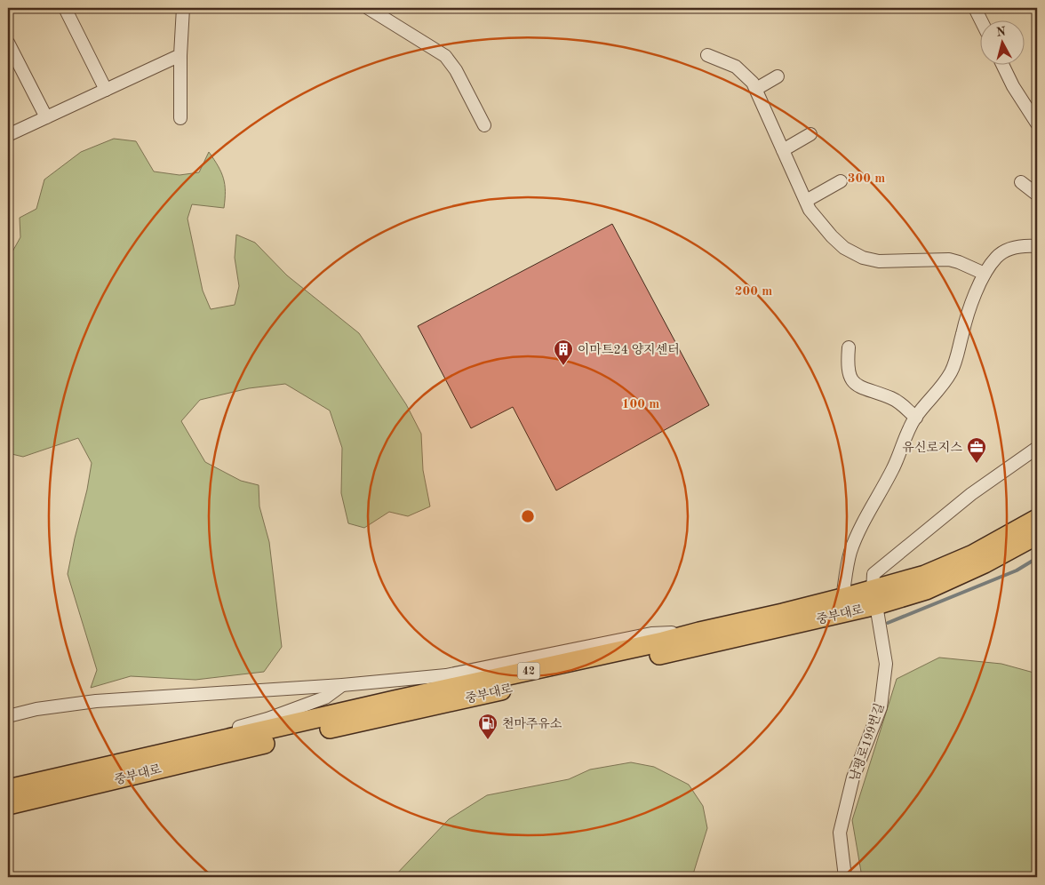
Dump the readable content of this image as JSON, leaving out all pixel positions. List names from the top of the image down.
{
  "streets": {
    "main road": ["중부대로", "42"],
    "street": ["남평로199번길"]
  },
  "crossings": [
    ["중부대로", "남평로199번길"]
  ],
  "places": {
    "building": ["이마트24 양지센터"],
    "office": ["유신로지스"],
    "fuel station": ["천마주유소"]
  },
  "north": "top",
  "rings": ["300 m", "200 m", "100 m"]
}
